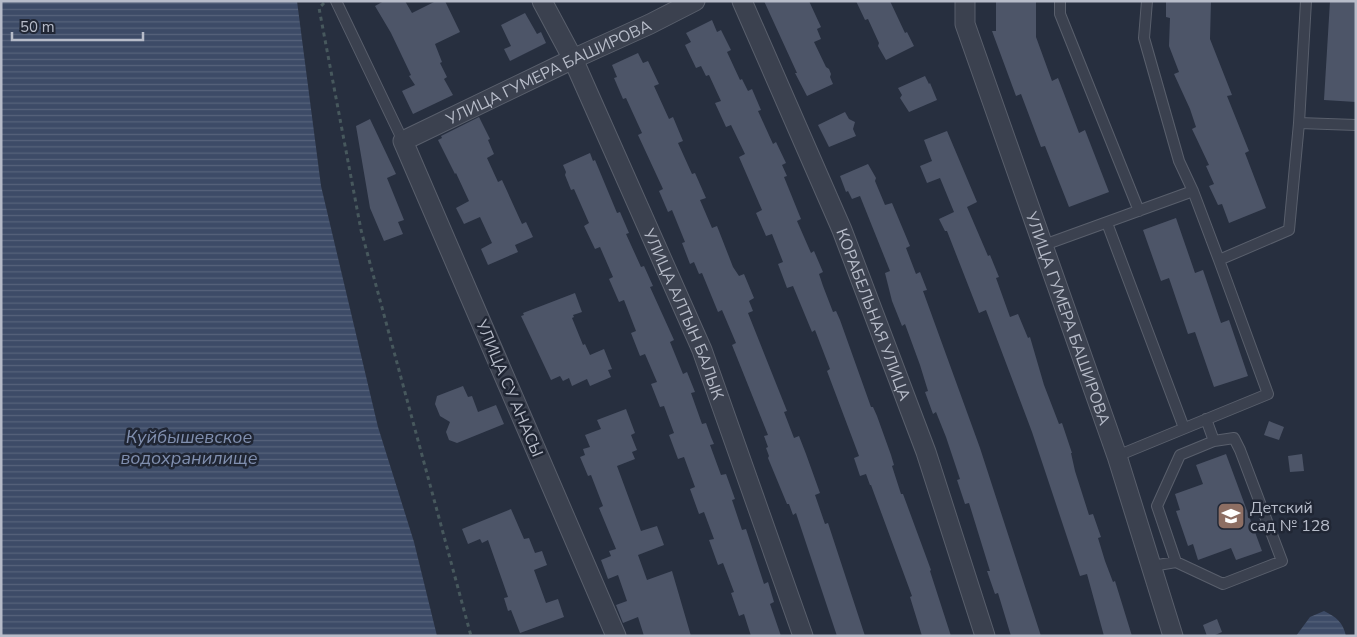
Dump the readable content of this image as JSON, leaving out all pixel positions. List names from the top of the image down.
{
  "streets": {
    "street": [
      "УЛИЦА ГУМЕРА БАШИРОВА",
      "УЛИЦА АЛТЫН БАЛЫК",
      "КОРАБЕЛЬНАЯ УЛИЦА",
      "УЛИЦА СУ АНАСЫ"
    ]
  },
  "crossings": [
    ["УЛИЦА ГУМЕРА БАШИРОВА", "УЛИЦА АЛТЫН БАЛЫК"],
    ["УЛИЦА ГУМЕРА БАШИРОВА", "УЛИЦА СУ АНАСЫ"]
  ],
  "water": ["Куйбышевское водохранилище"],
  "places": {
    "school or university": ["Детский сад № 128"]
  },
  "scale_bar": "50 m"
}
